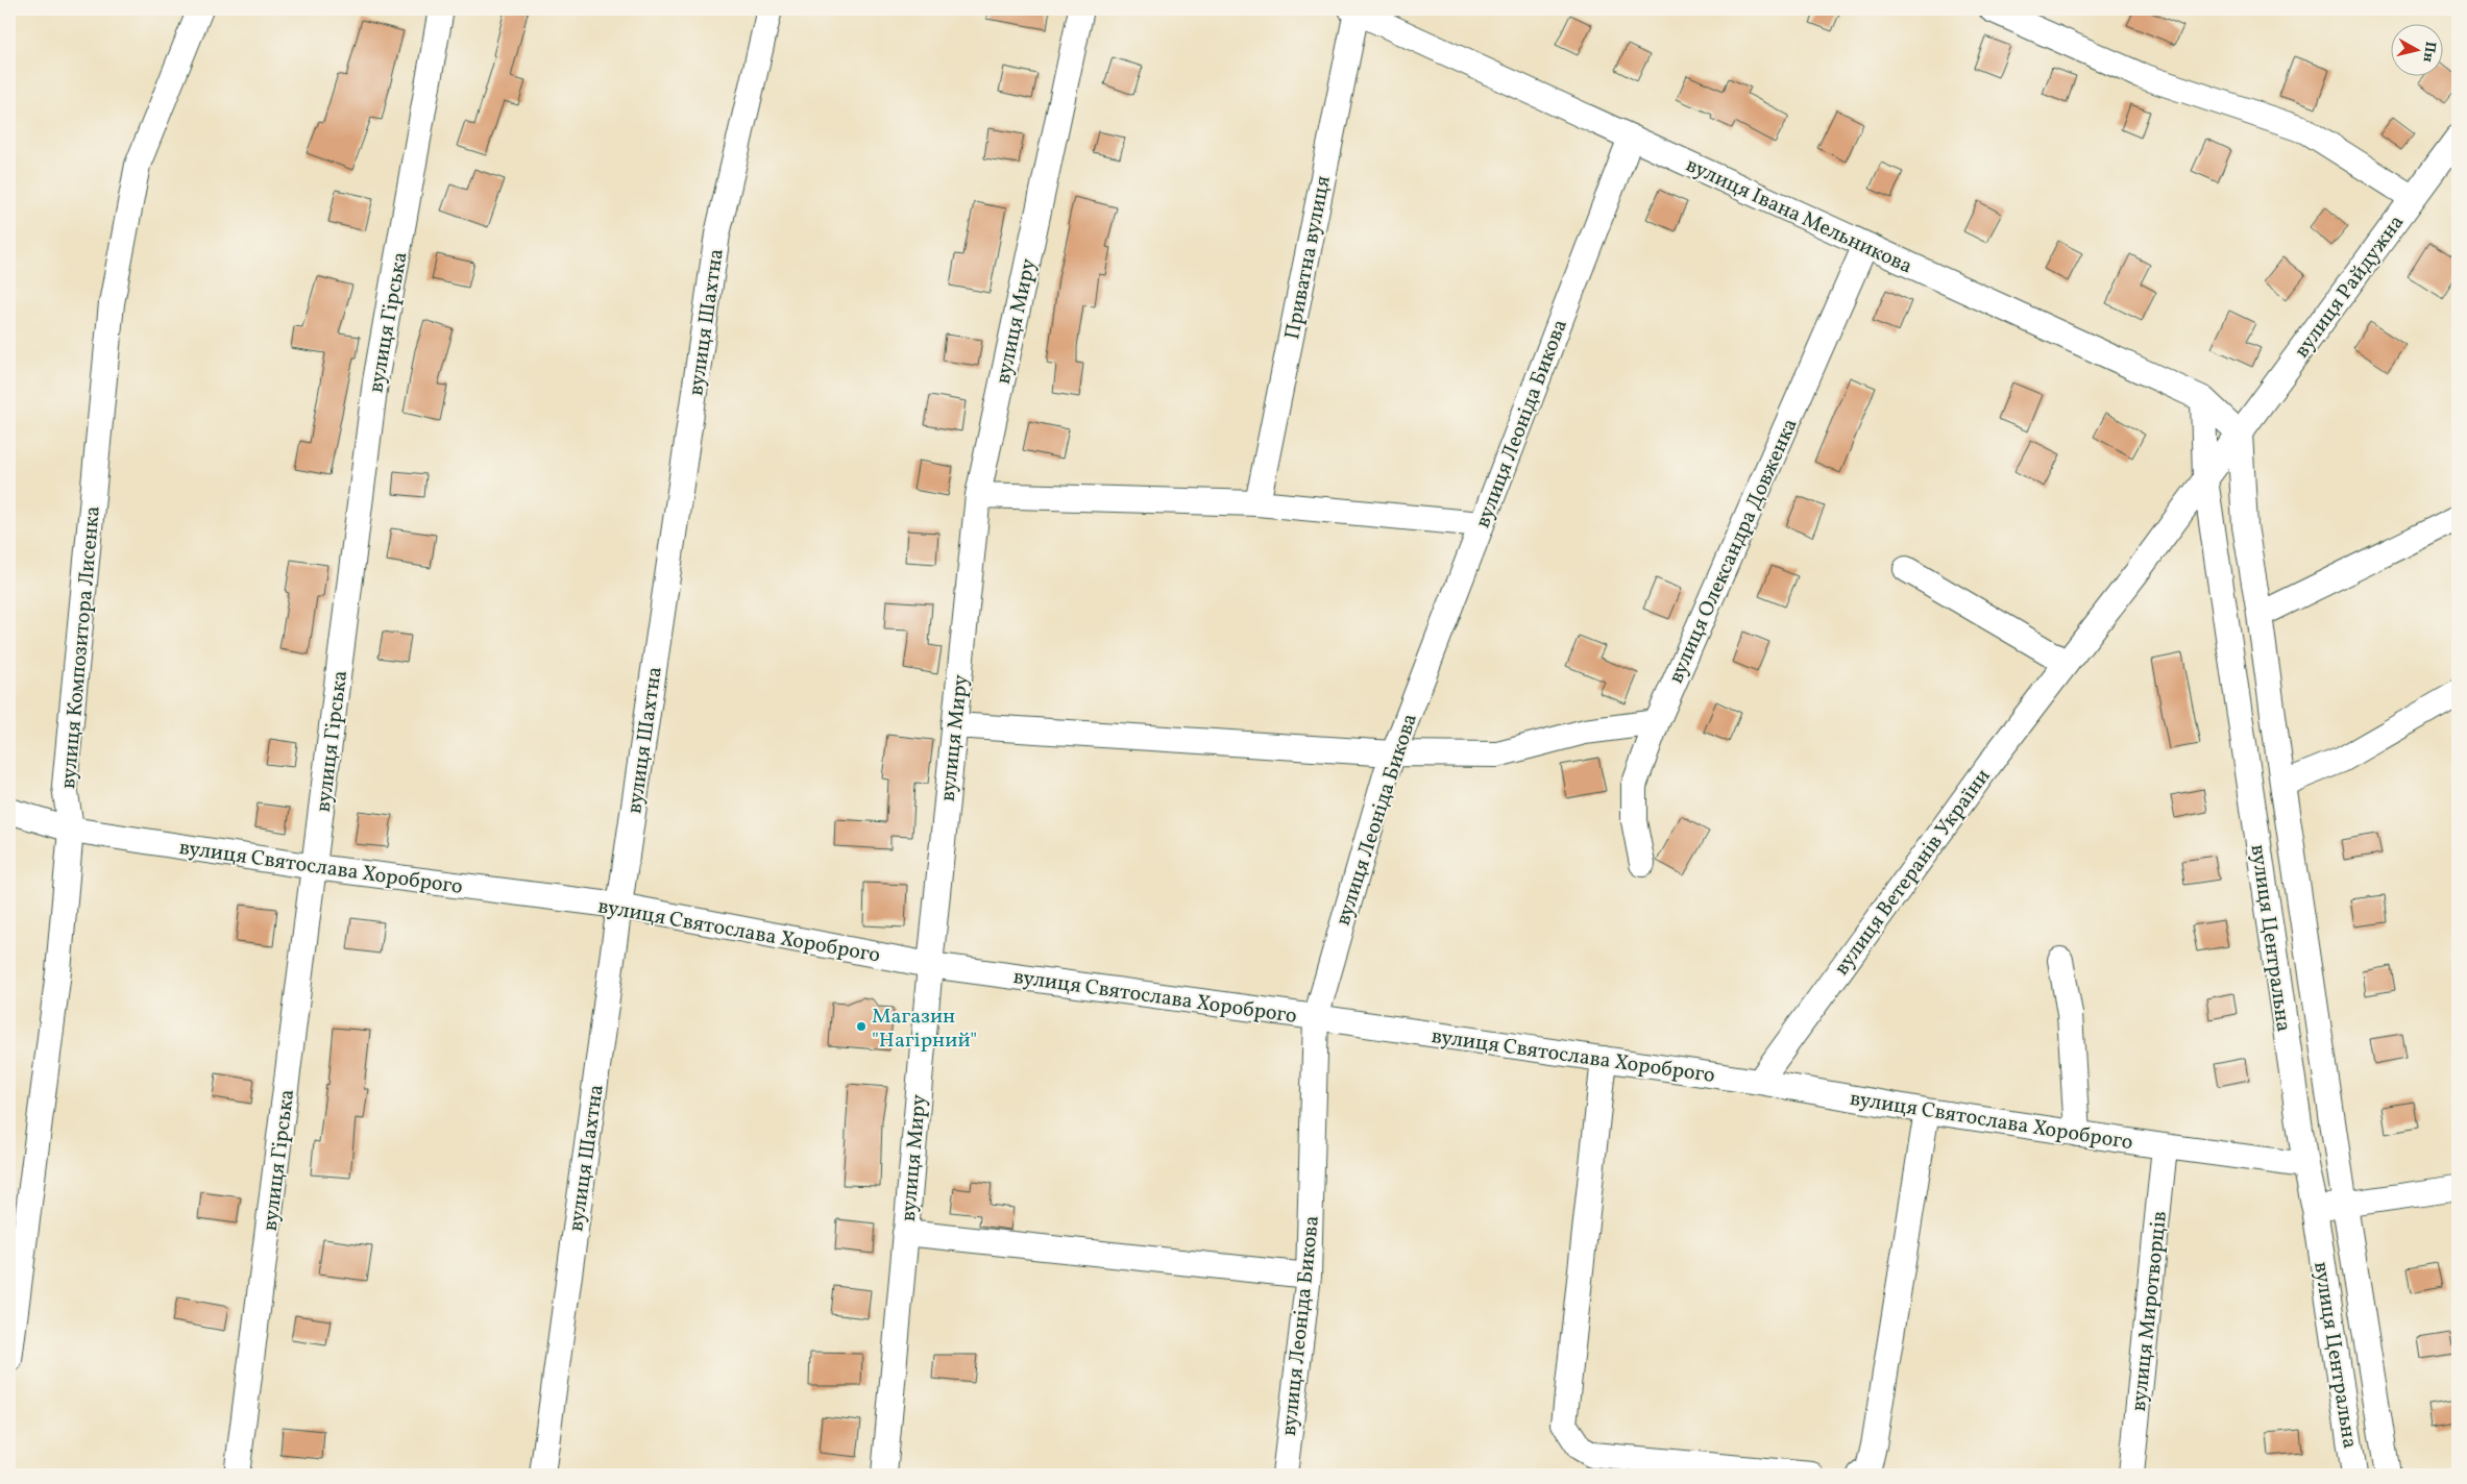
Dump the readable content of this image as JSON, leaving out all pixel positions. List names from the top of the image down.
{
  "streets": {
    "street": [
      "вулиця Івана Мельникова",
      "Приватна вулиця",
      "вулиця Райдужна",
      "вулиця Миру",
      "вулиця Гірська",
      "вулиця Шахтна",
      "вулиця Леоніда Бикова",
      "вулиця Олександра Довженка",
      "вулиця Композитора Лисенка",
      "вулиця Святослава Хороброго",
      "вулиця Ветеранів України",
      "вулиця Центральна",
      "вулиця Миротворців"
    ]
  },
  "crossings": [
    ["вулиця Івана Мельникова", "Приватна вулиця"],
    ["вулиця Івана Мельникова", "вулиця Райдужна"],
    ["вулиця Івана Мельникова", "вулиця Леоніда Бикова"],
    ["вулиця Івана Мельникова", "вулиця Олександра Довженка"],
    ["вулиця Івана Мельникова", "вулиця Центральна"],
    ["вулиця Райдужна", "вулиця Ветеранів України"],
    ["вулиця Райдужна", "вулиця Центральна"],
    ["вулиця Миру", "вулиця Святослава Хороброго"],
    ["вулиця Гірська", "вулиця Святослава Хороброго"],
    ["вулиця Шахтна", "вулиця Святослава Хороброго"],
    ["вулиця Леоніда Бикова", "вулиця Святослава Хороброго"],
    ["вулиця Композитора Лисенка", "вулиця Святослава Хороброго"],
    ["вулиця Святослава Хороброго", "вулиця Ветеранів України"],
    ["вулиця Святослава Хороброго", "вулиця Центральна"],
    ["вулиця Святослава Хороброго", "вулиця Миротворців"],
    ["вулиця Ветеранів України", "вулиця Центральна"]
  ],
  "places": ["Магазин \"Нагірний\""],
  "north": "right"
}
